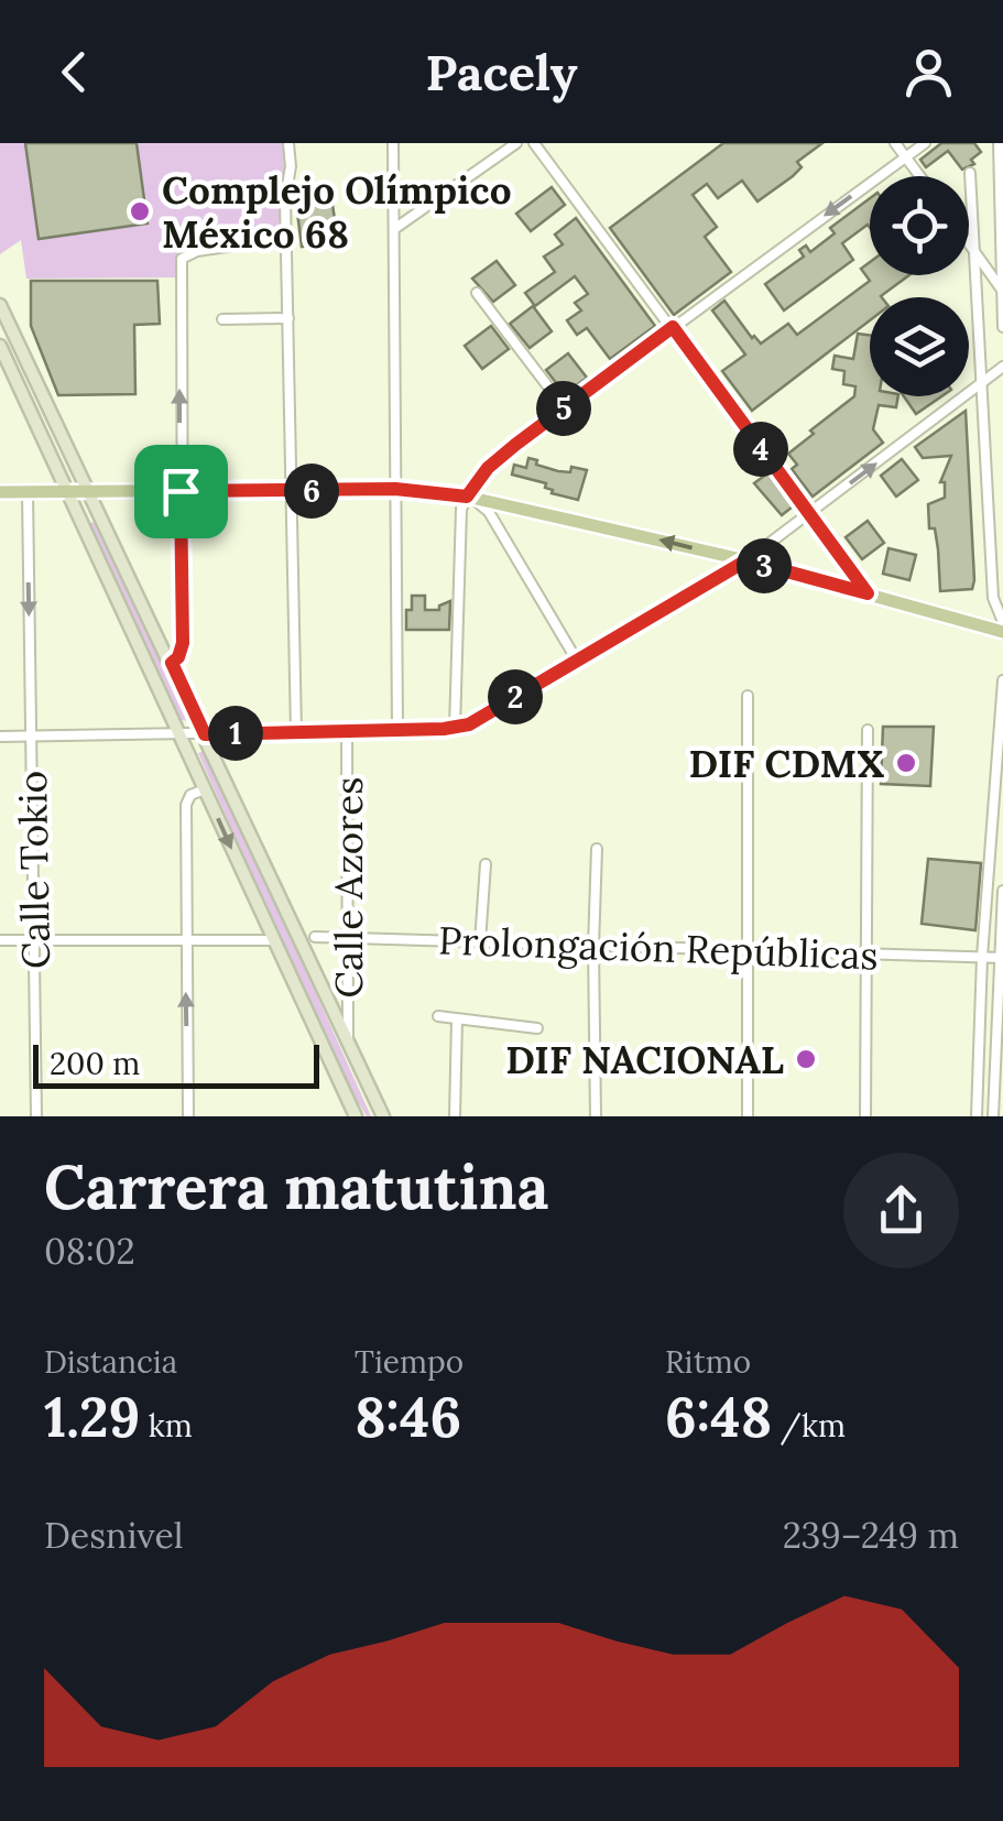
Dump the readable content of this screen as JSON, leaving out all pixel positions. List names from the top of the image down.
{
  "streets": {
    "street": ["Calle Tokio", "Calle Azores", "Prolongación Repúblicas"]
  },
  "crossings": [
    ["Calle Azores", "Prolongación Repúblicas"]
  ],
  "one_way": ["Calle Tokio"],
  "places": ["Complejo Olímpico México 68", "DIF CDMX", "DIF NACIONAL"],
  "scale_bar": "200 m",
  "page": {
    "header": "Pacely",
    "pins": [
      "5",
      "4",
      "6",
      "3",
      "2",
      "1"
    ],
    "scale": "200 m",
    "heading": ["Carrera matutina", "08:02"],
    "stats": [
      ["Distancia", "1.29 km"],
      ["Tiempo", "8:46"],
      ["Ritmo", "6:48 /km"]
    ],
    "chart": ["Desnivel", "239–249 m"]
  }
}
